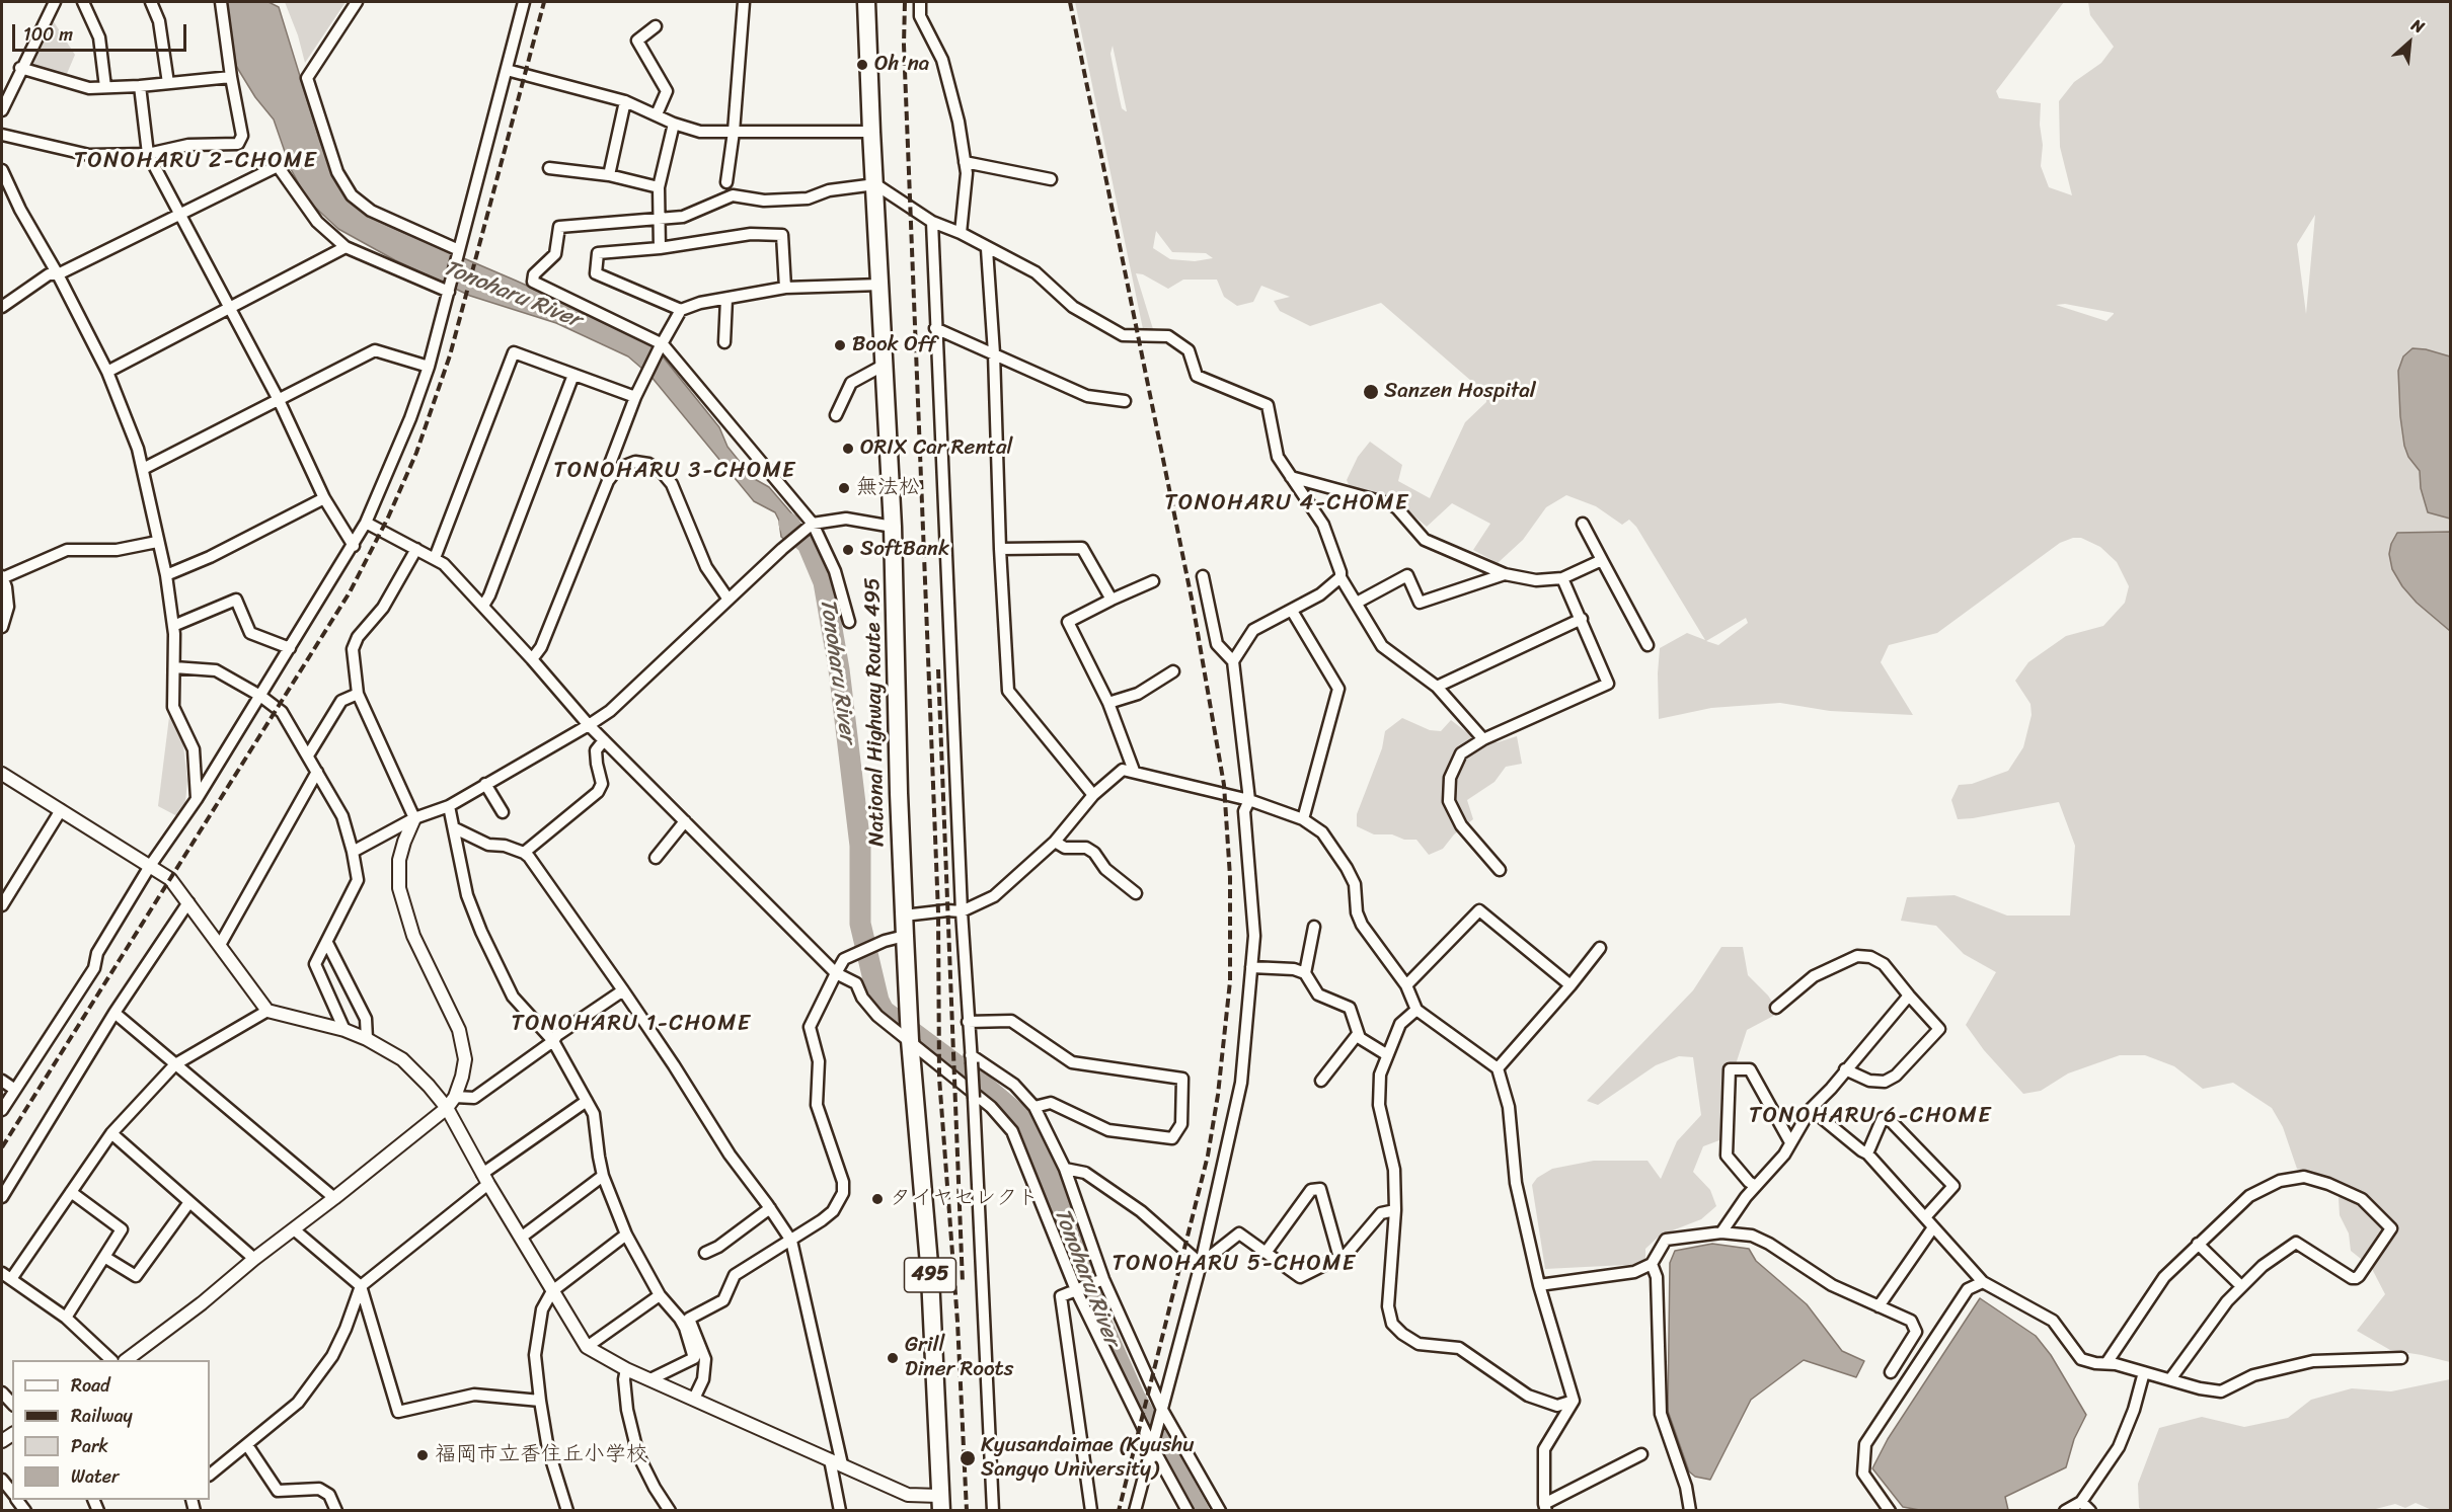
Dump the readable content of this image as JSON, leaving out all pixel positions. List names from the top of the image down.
{
  "streets": {
    "highway": ["National Highway Route 495", "495"]
  },
  "crossings": [
    ["National Highway Route 495", "495"]
  ],
  "districts": [
    "TONOHARU 2-CHOME",
    "TONOHARU 3-CHOME",
    "TONOHARU 4-CHOME",
    "TONOHARU 1-CHOME",
    "TONOHARU 6-CHOME",
    "TONOHARU 5-CHOME"
  ],
  "water": ["Tonoharu River"],
  "places": [
    "Oh'na",
    "Book Off",
    "Sanzen Hospital",
    "ORIX Car Rental",
    "無法松",
    "SoftBank",
    "タイヤセレクト",
    "Grill Diner Roots",
    "福岡市立香住丘小学校",
    "Kyusandaimae (Kyushu Sangyo University)"
  ],
  "legend": [
    "Road",
    "Railway",
    "Park",
    "Water"
  ],
  "scale_bar": "100 m",
  "north": "top right"
}
